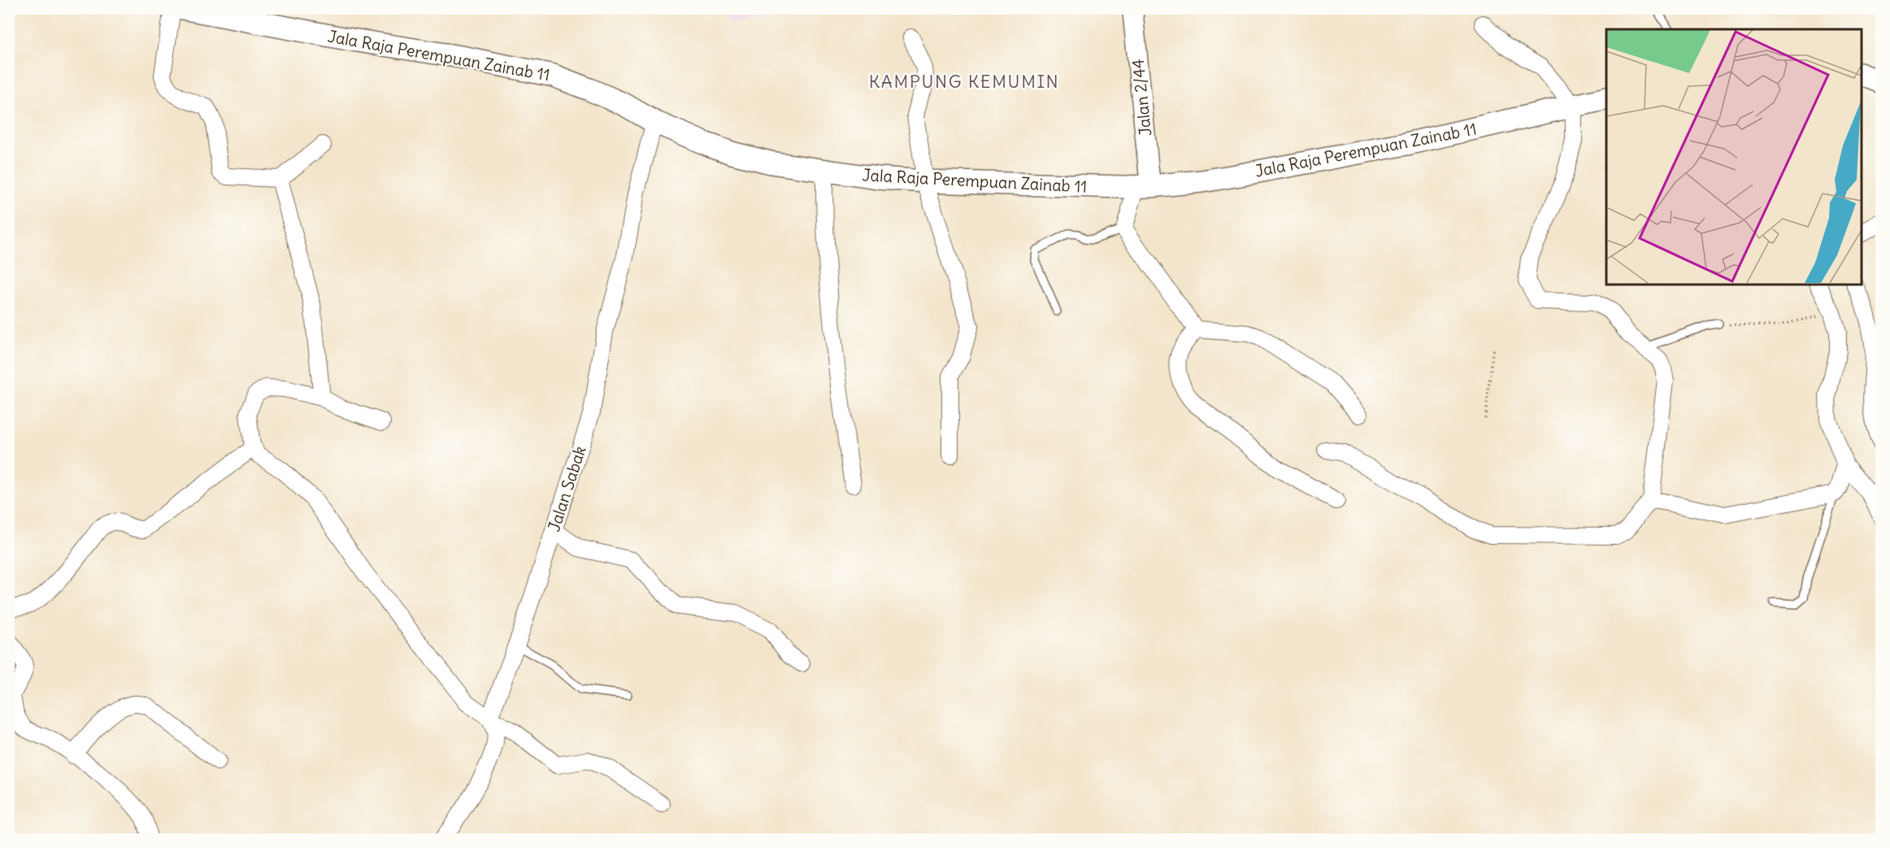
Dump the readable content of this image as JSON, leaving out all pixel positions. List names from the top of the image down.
{
  "streets": {
    "main road": ["Jala Raja Perempuan Zainab 11"],
    "street": ["Jalan 2/44", "Jalan Sabak"]
  },
  "crossings": [
    ["Jala Raja Perempuan Zainab 11", "Jalan 2/44"],
    ["Jala Raja Perempuan Zainab 11", "Jalan Sabak"]
  ],
  "districts": ["KAMPUNG KEMUMIN"]
}
